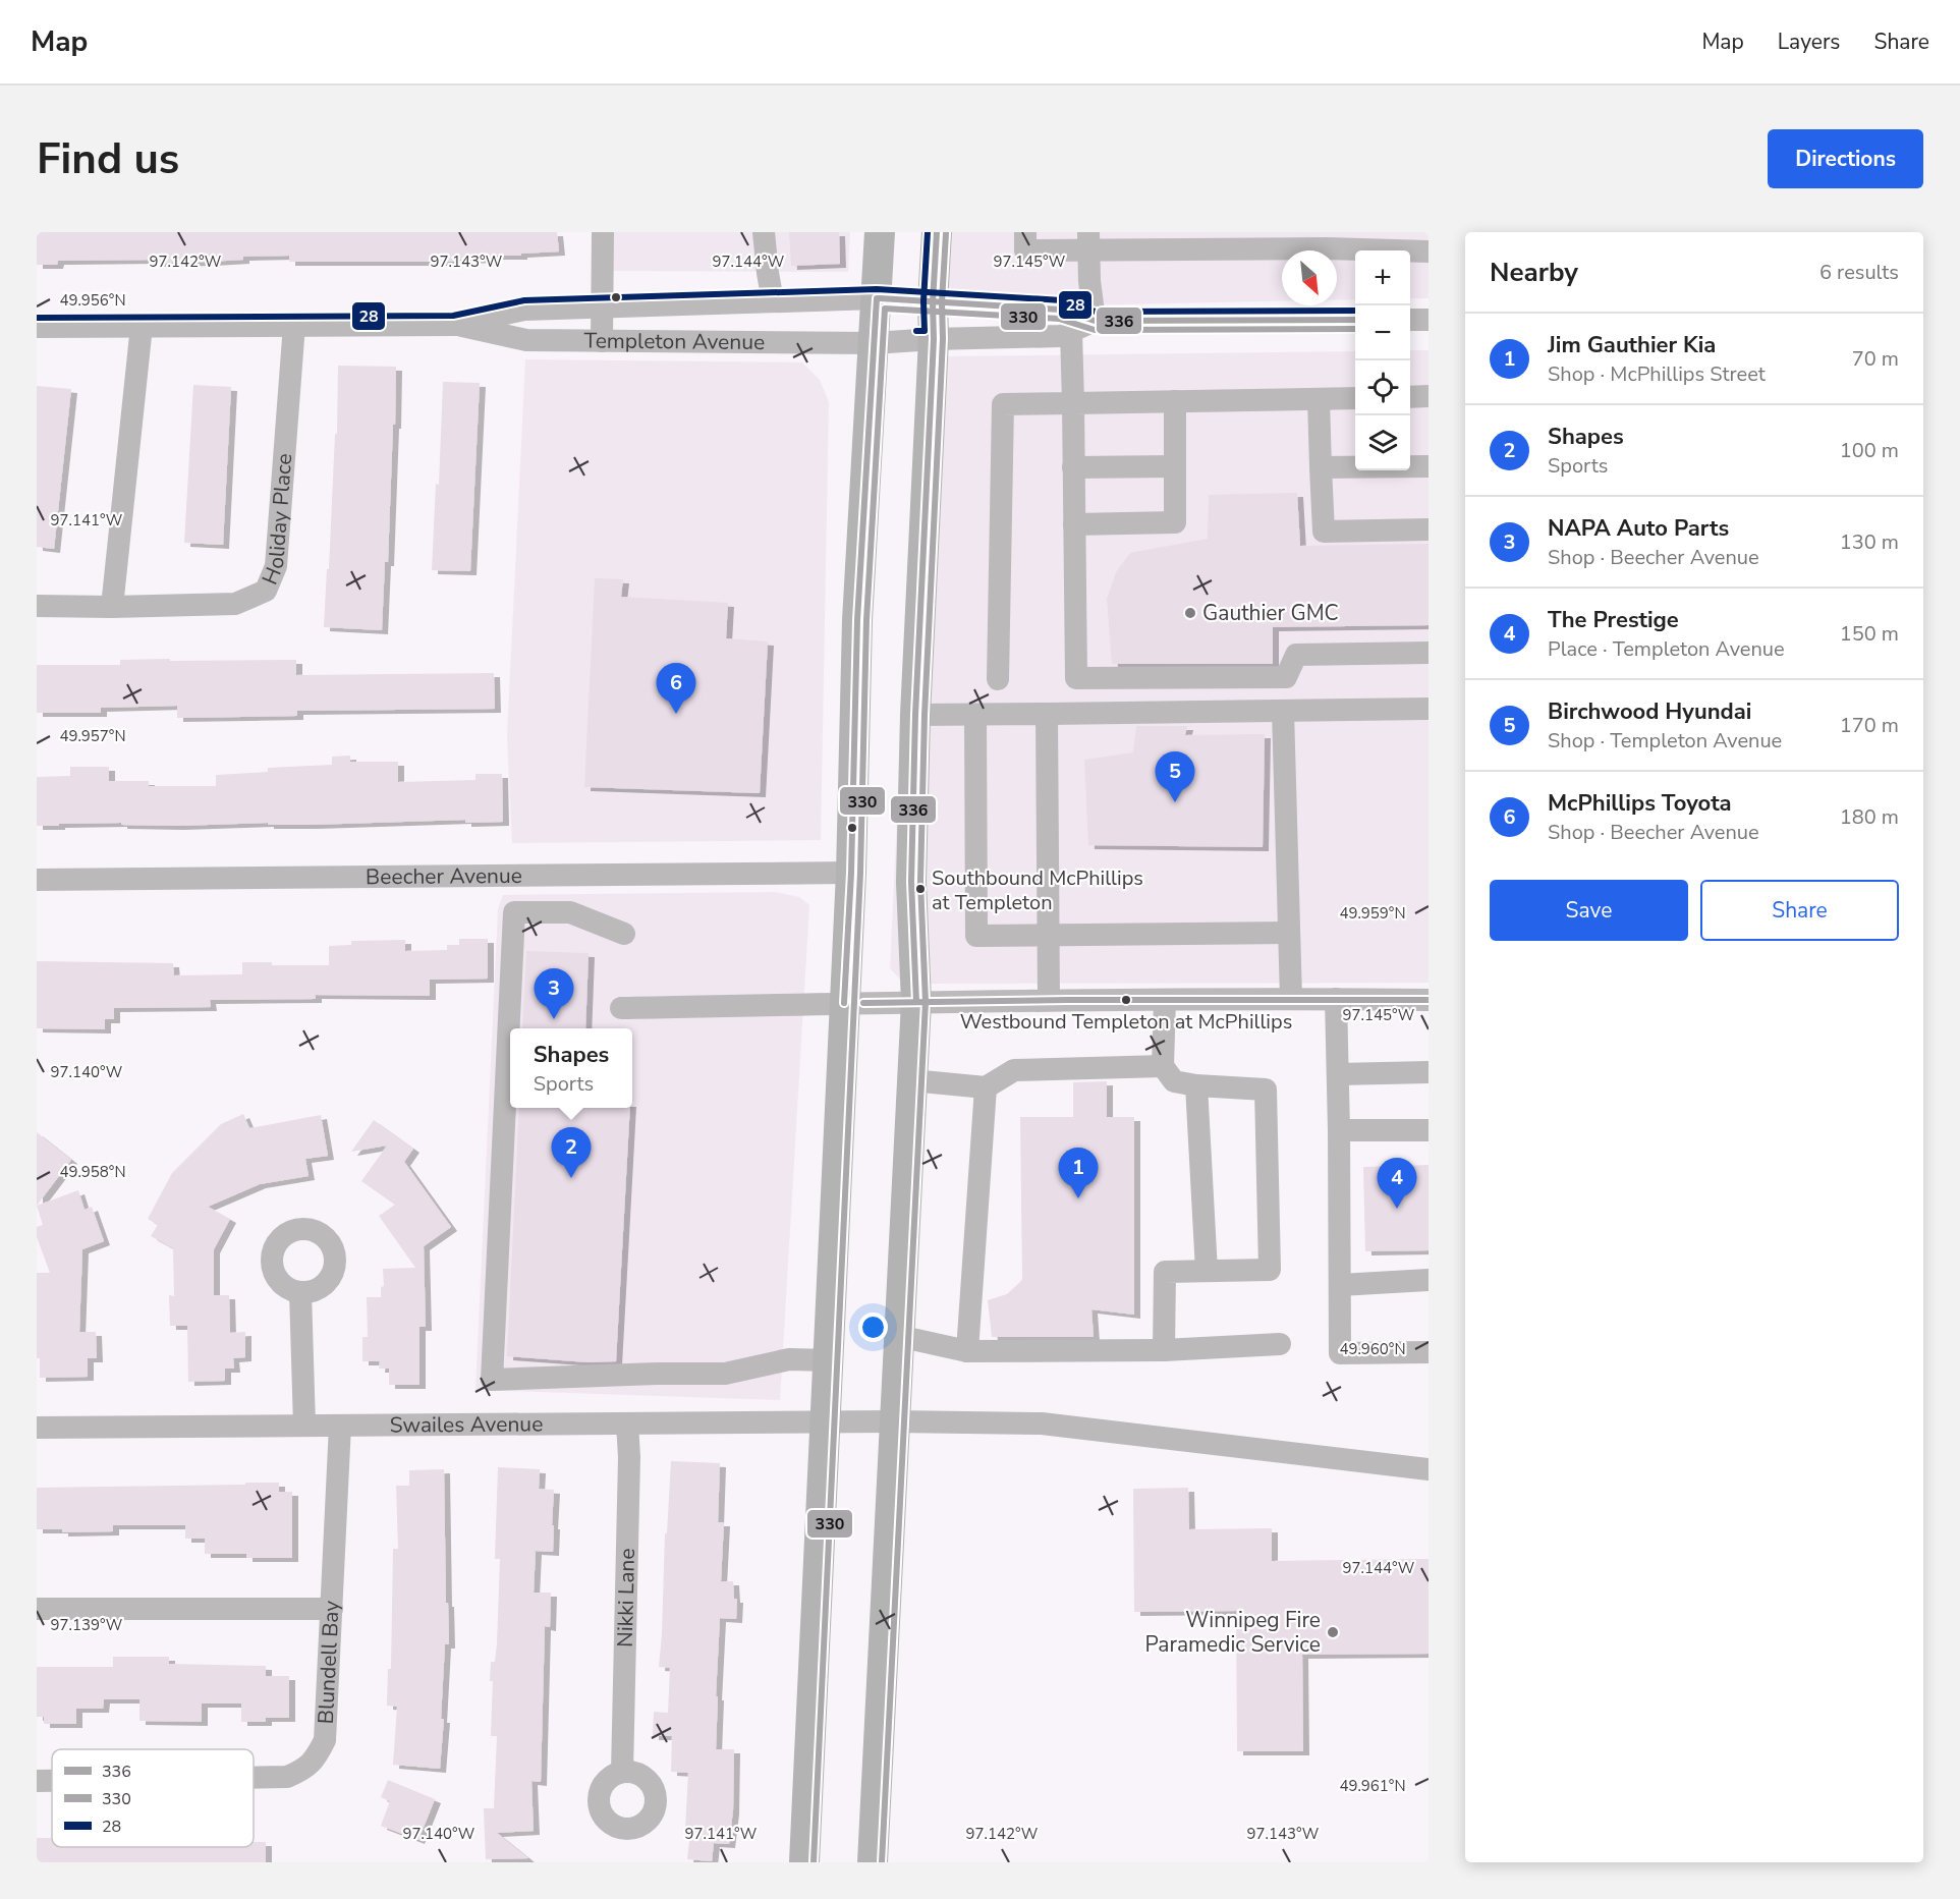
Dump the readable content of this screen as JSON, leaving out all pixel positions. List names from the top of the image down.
{
  "streets": {
    "street": [
      "Templeton Avenue",
      "Holiday Place",
      "Beecher Avenue",
      "Swailes Avenue",
      "Nikki Lane",
      "Blundell Bay"
    ]
  },
  "crossings": [
    ["Templeton Avenue", "Holiday Place"],
    ["Swailes Avenue", "Nikki Lane"],
    ["Swailes Avenue", "Blundell Bay"]
  ],
  "places": [
    "Gauthier GMC",
    "Southbound McPhillips at Templeton",
    "Westbound Templeton at McPhillips",
    "Winnipeg Fire Paramedic Service"
  ],
  "lines": ["transit line 336", "transit line 28", "transit line 330"],
  "legend": ["336", "330", "28"],
  "north": "bottom right",
  "page": {
    "header": "Map",
    "nav": ["Map", "Layers", "Share"],
    "buttons": [
      "Directions",
      ["Save", "Share"]
    ],
    "title": "Find us",
    "heading": ["Nearby", "6 results"],
    "map_buttons": ["+", "−"],
    "list": [
      {
        "mark": "1",
        "name": "Jim Gauthier Kia",
        "note": "Shop · McPhillips Street",
        "value": "70 m"
      },
      {
        "mark": "2",
        "name": "Shapes",
        "note": "Sports",
        "value": "100 m"
      },
      {
        "mark": "3",
        "name": "NAPA Auto Parts",
        "note": "Shop · Beecher Avenue",
        "value": "130 m"
      },
      {
        "mark": "4",
        "name": "The Prestige",
        "note": "Place · Templeton Avenue",
        "value": "150 m"
      },
      {
        "mark": "5",
        "name": "Birchwood Hyundai",
        "note": "Shop · Templeton Avenue",
        "value": "170 m"
      },
      {
        "mark": "6",
        "name": "McPhillips Toyota",
        "note": "Shop · Beecher Avenue",
        "value": "180 m"
      }
    ],
    "pins": [
      "6",
      "5",
      "3",
      "2",
      "1",
      "4"
    ],
    "popup": ["Shapes", "Sports"]
  },
  "coordinates": [
    "97.142°W",
    "97.143°W",
    "97.144°W",
    "97.145°W",
    "49.956°N",
    "97.141°W",
    "49.957°N",
    "49.959°N",
    "97.140°W",
    "49.958°N",
    "49.960°N",
    "97.139°W",
    "49.961°N"
  ]
}
